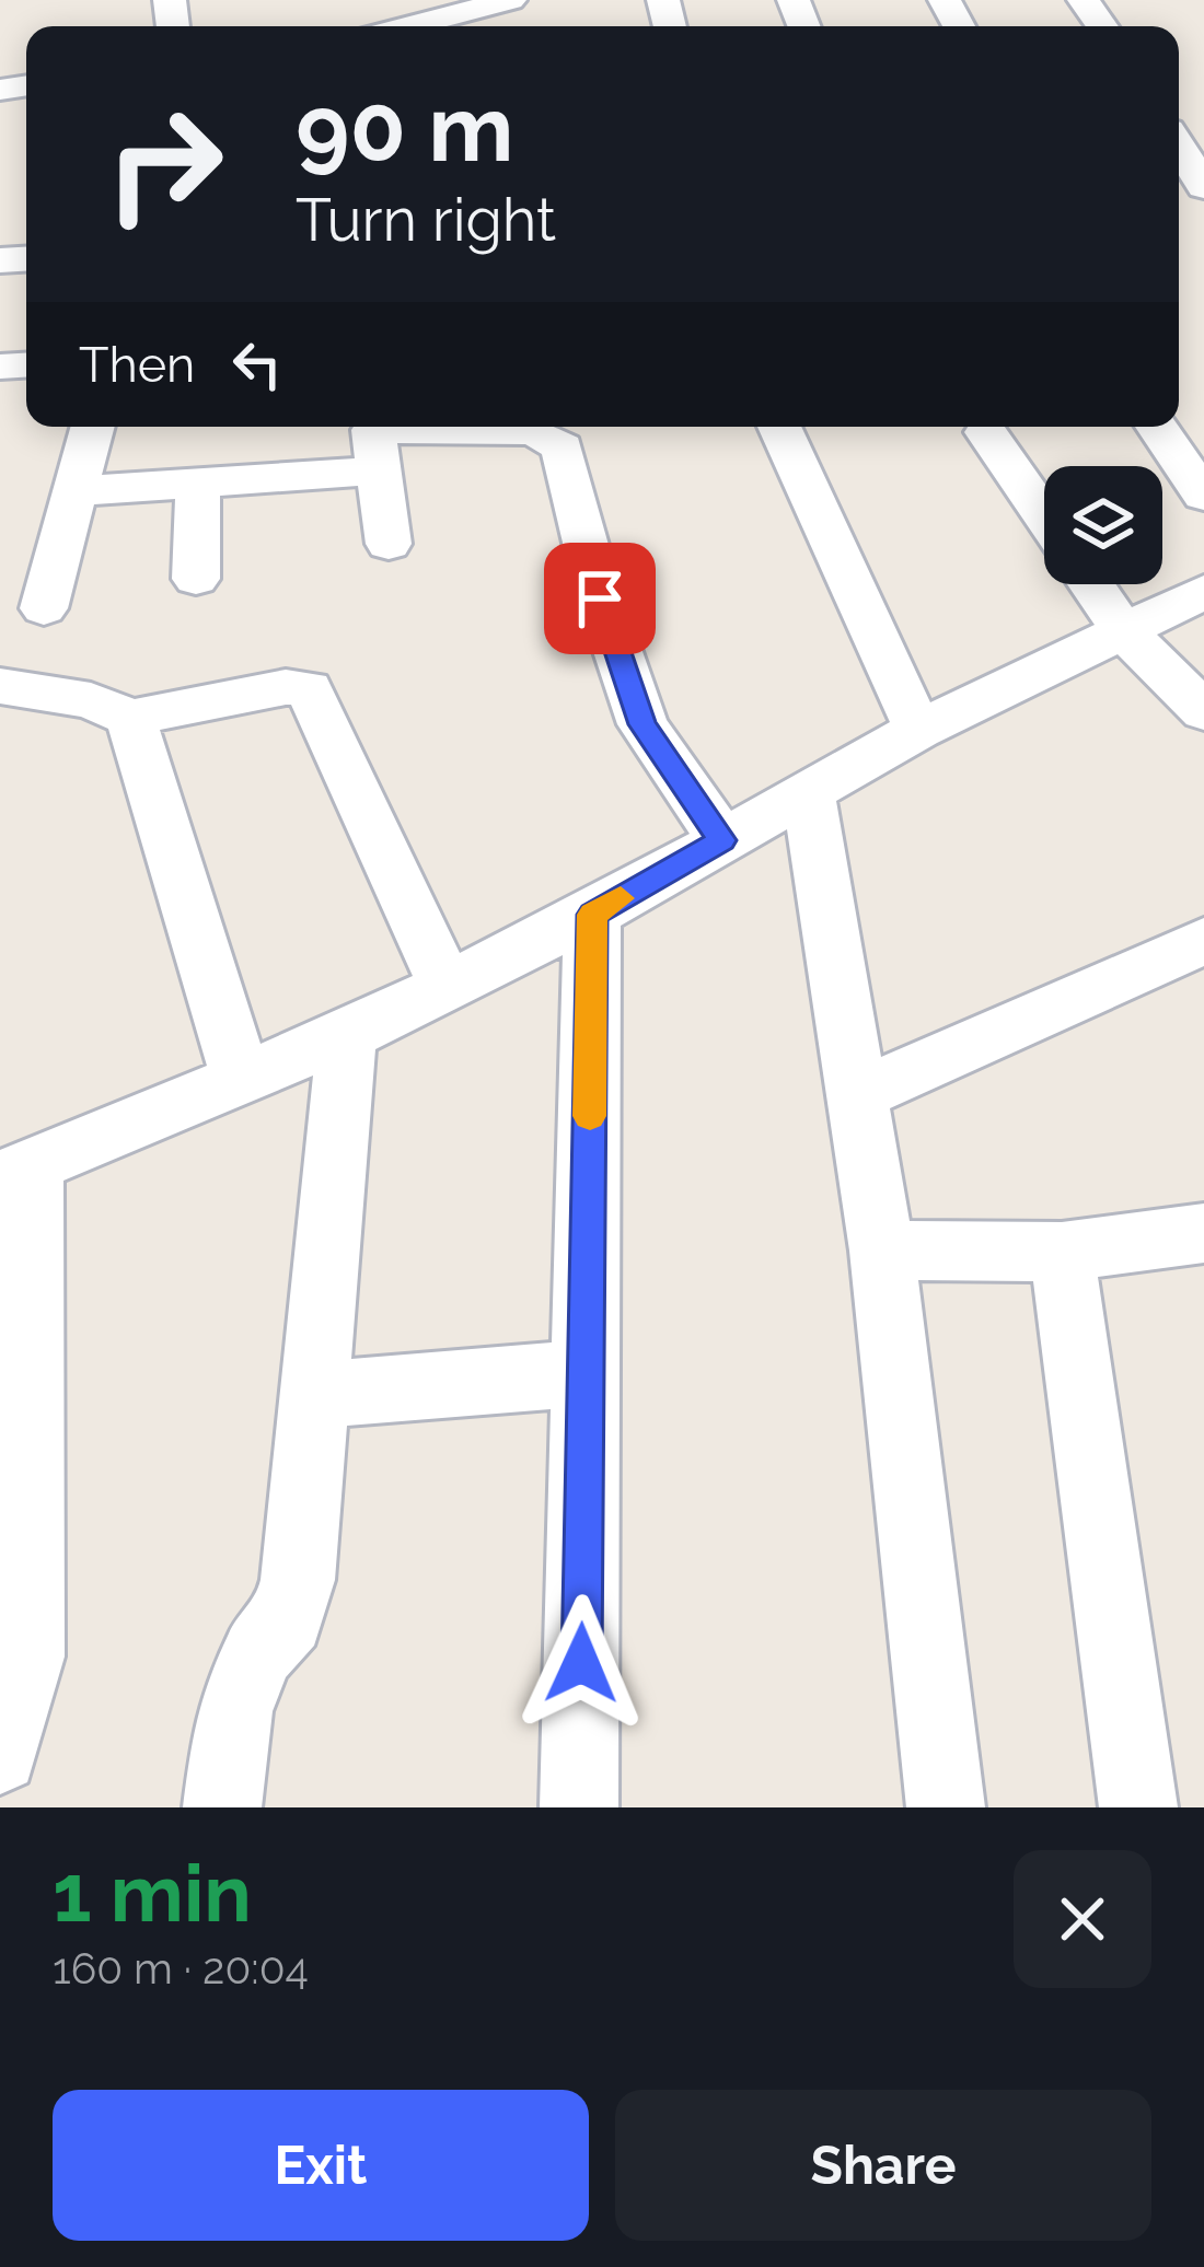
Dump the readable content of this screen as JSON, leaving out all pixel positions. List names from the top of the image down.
{
  "page": {
    "turn": ["90 m", "Turn right"],
    "then": "Then",
    "heading": ["1 min", "160 m · 20:04"],
    "buttons": ["Exit", "Share"]
  }
}
